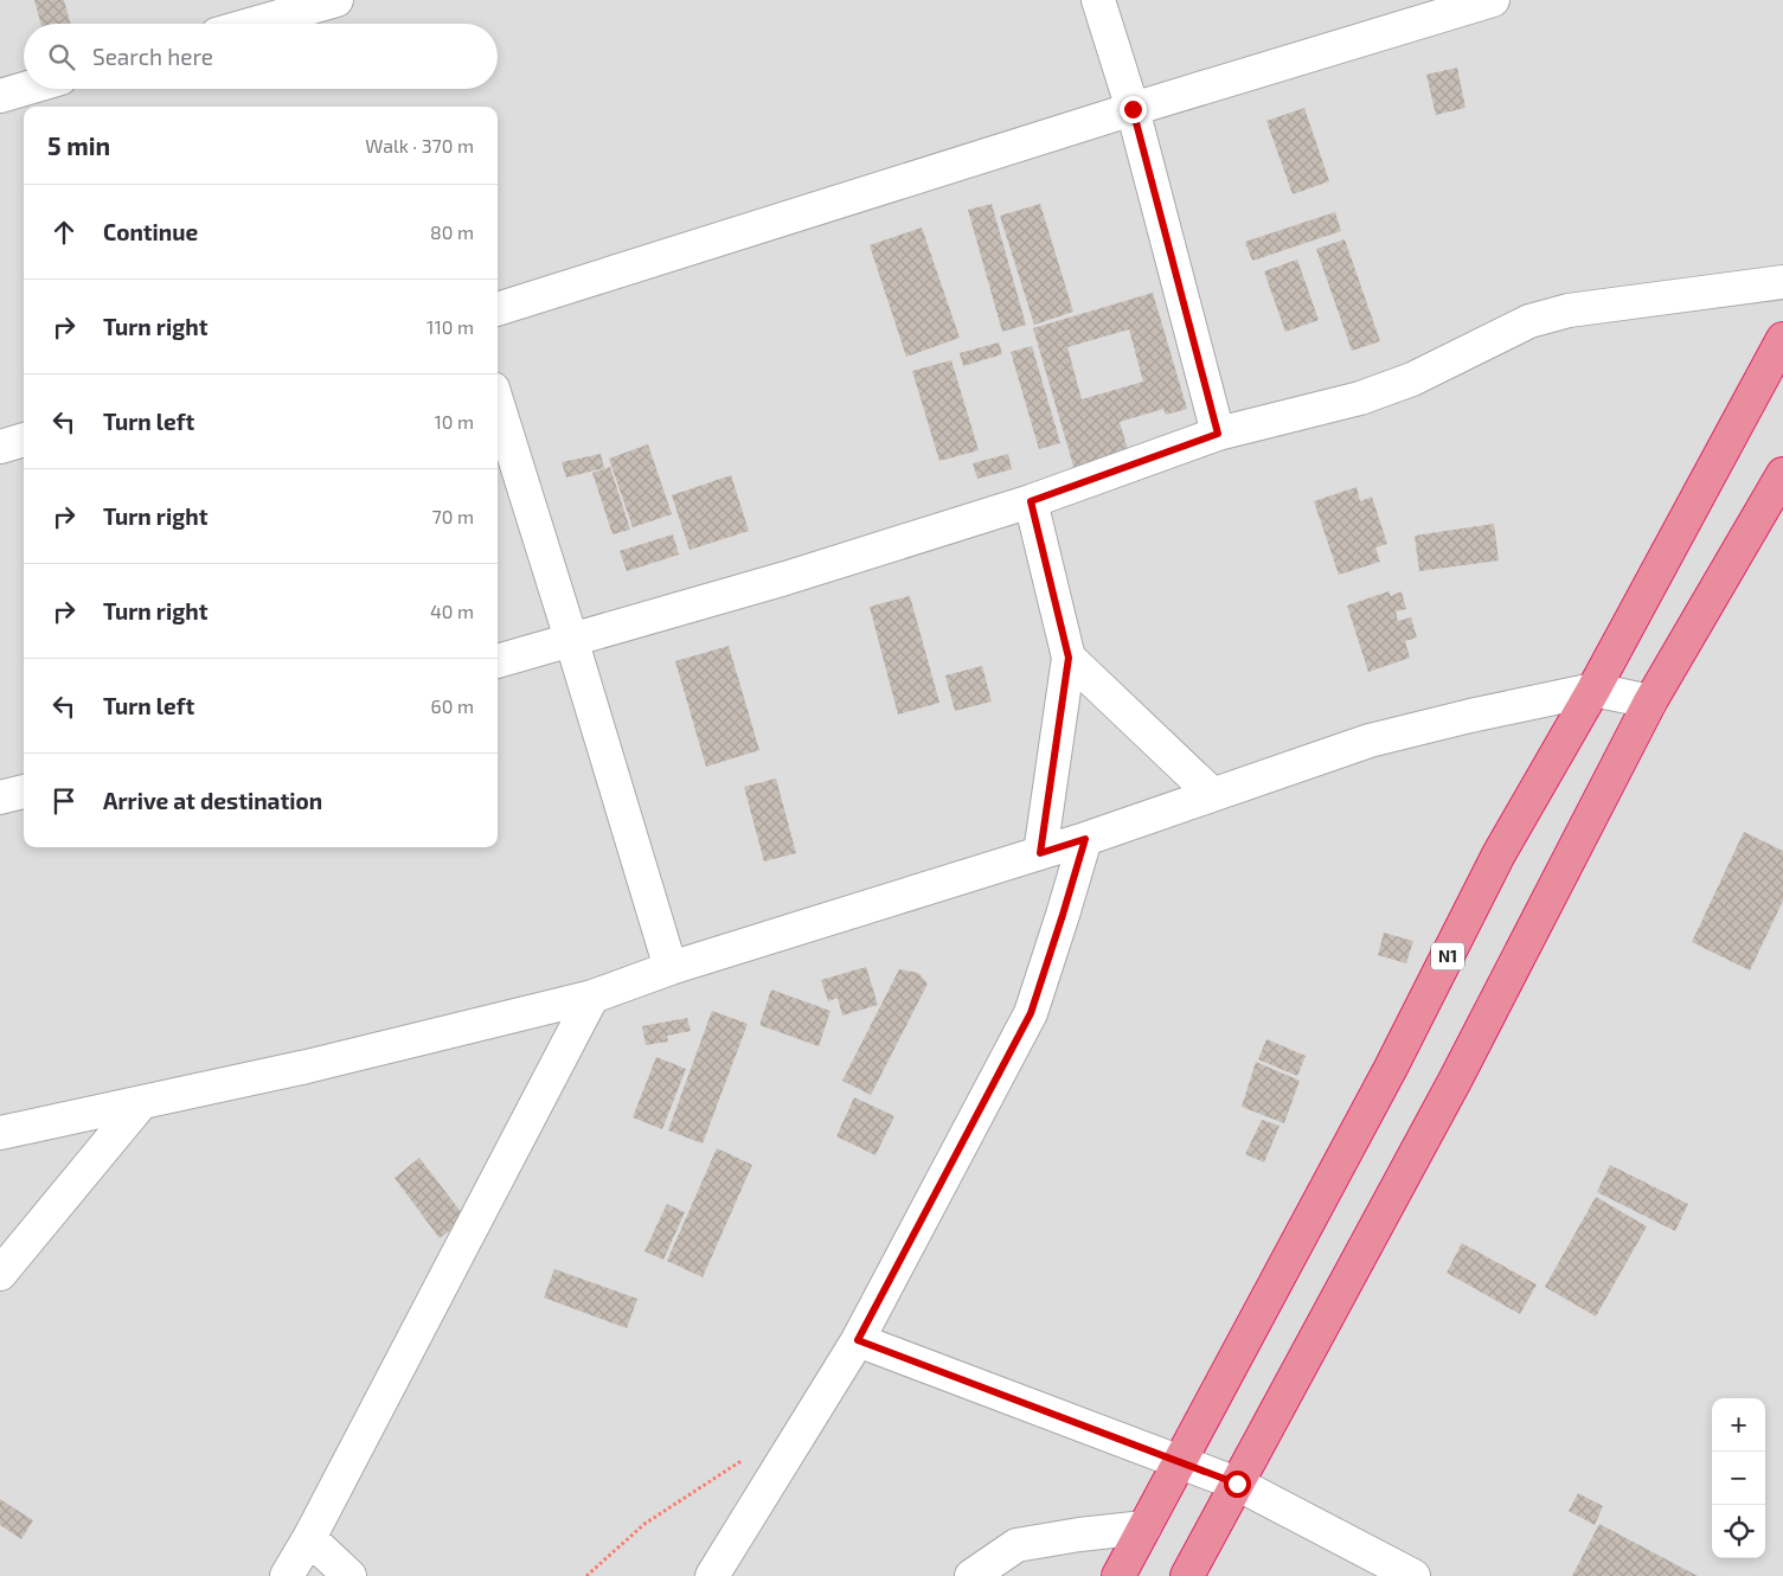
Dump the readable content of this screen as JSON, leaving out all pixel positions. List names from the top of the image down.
{
  "streets": {
    "highway": ["N1"]
  },
  "page": {
    "search": "Search here",
    "heading": ["5 min", "Walk · 370 m"],
    "list": [
      ["Continue", "80 m"],
      ["Turn right", "110 m"],
      ["Turn left", "10 m"],
      ["Turn right", "70 m"],
      ["Turn right", "40 m"],
      ["Turn left", "60 m"],
      "Arrive at destination"
    ],
    "map_buttons": ["+", "−"]
  }
}
